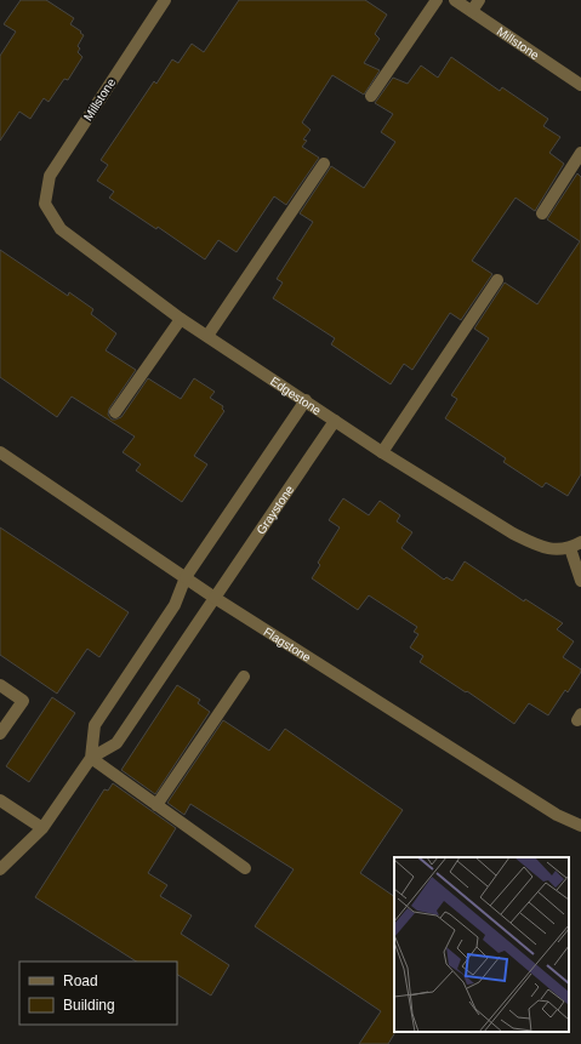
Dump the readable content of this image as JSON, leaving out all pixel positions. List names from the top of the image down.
{
  "streets": {
    "street": [
      "Millstone",
      "Edgestone",
      "Graystone",
      "Flagstone"
    ]
  },
  "crossings": [
    ["Millstone", "Edgestone"],
    ["Edgestone", "Graystone"],
    ["Graystone", "Flagstone"]
  ],
  "legend": ["Road", "Building"]
}
